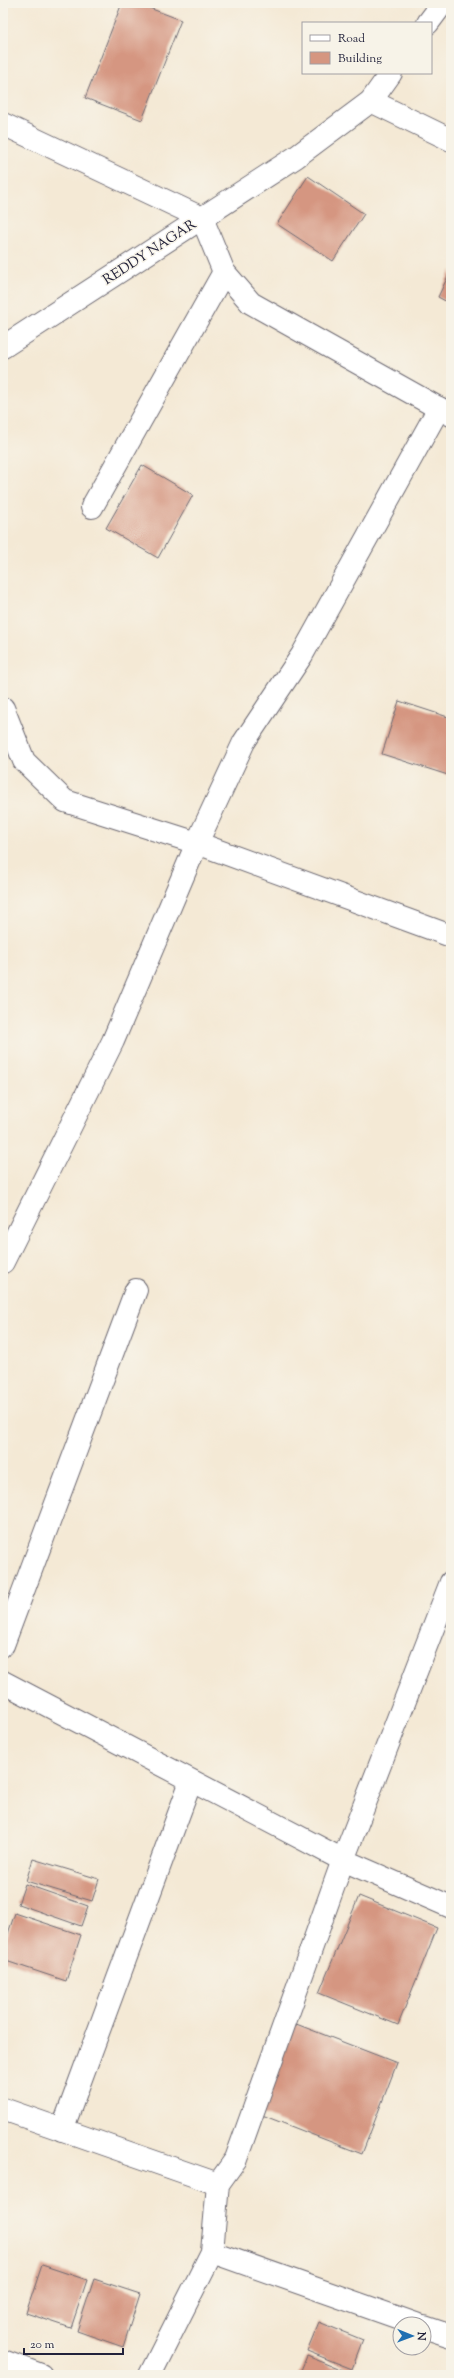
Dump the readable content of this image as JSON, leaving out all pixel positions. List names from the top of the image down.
{
  "streets": {
    "street": ["REDDY NAGAR"]
  },
  "legend": ["Road", "Building"],
  "scale_bar": "20 m",
  "north": "right"
}
